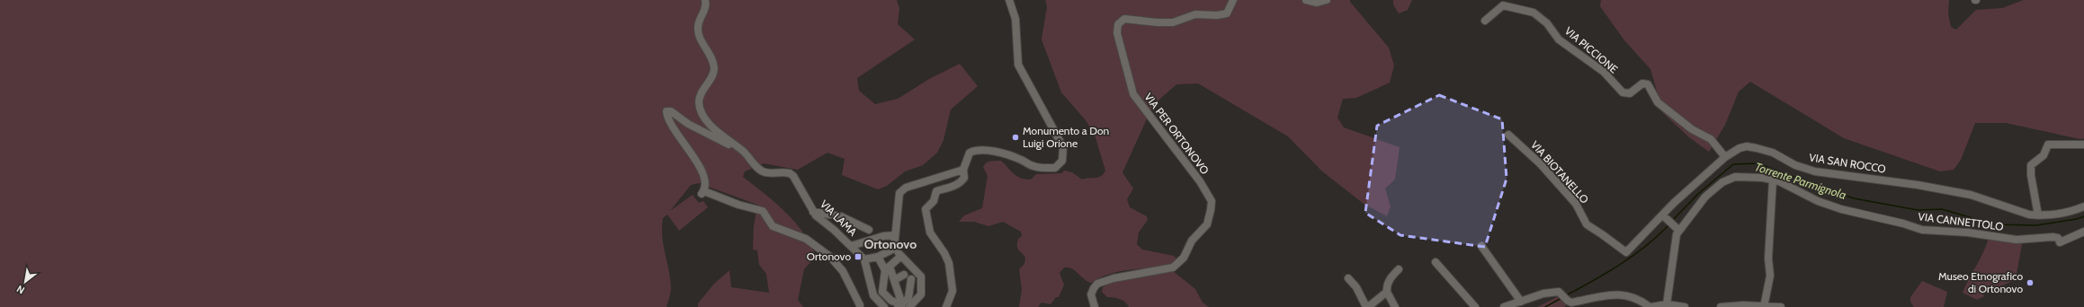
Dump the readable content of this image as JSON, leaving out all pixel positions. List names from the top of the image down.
{
  "streets": {
    "street": [
      "VIA PICCIONE",
      "VIA PER ORTONOVO",
      "VIA SAN ROCCO",
      "VIA BIOTANELLO",
      "VIA LAMA",
      "VIA CANNETTOLO"
    ]
  },
  "crossings": [
    ["VIA PICCIONE", "VIA SAN ROCCO"],
    ["VIA SAN ROCCO", "VIA BIOTANELLO"]
  ],
  "districts": ["Ortonovo"],
  "water": ["Torrente Parmignola"],
  "places": {
    "other": ["Monumento a Don Luigi Orione", "Museo Etnografico di Ortonovo"],
    "transit": ["Ortonovo"]
  },
  "north": "bottom left"
}
